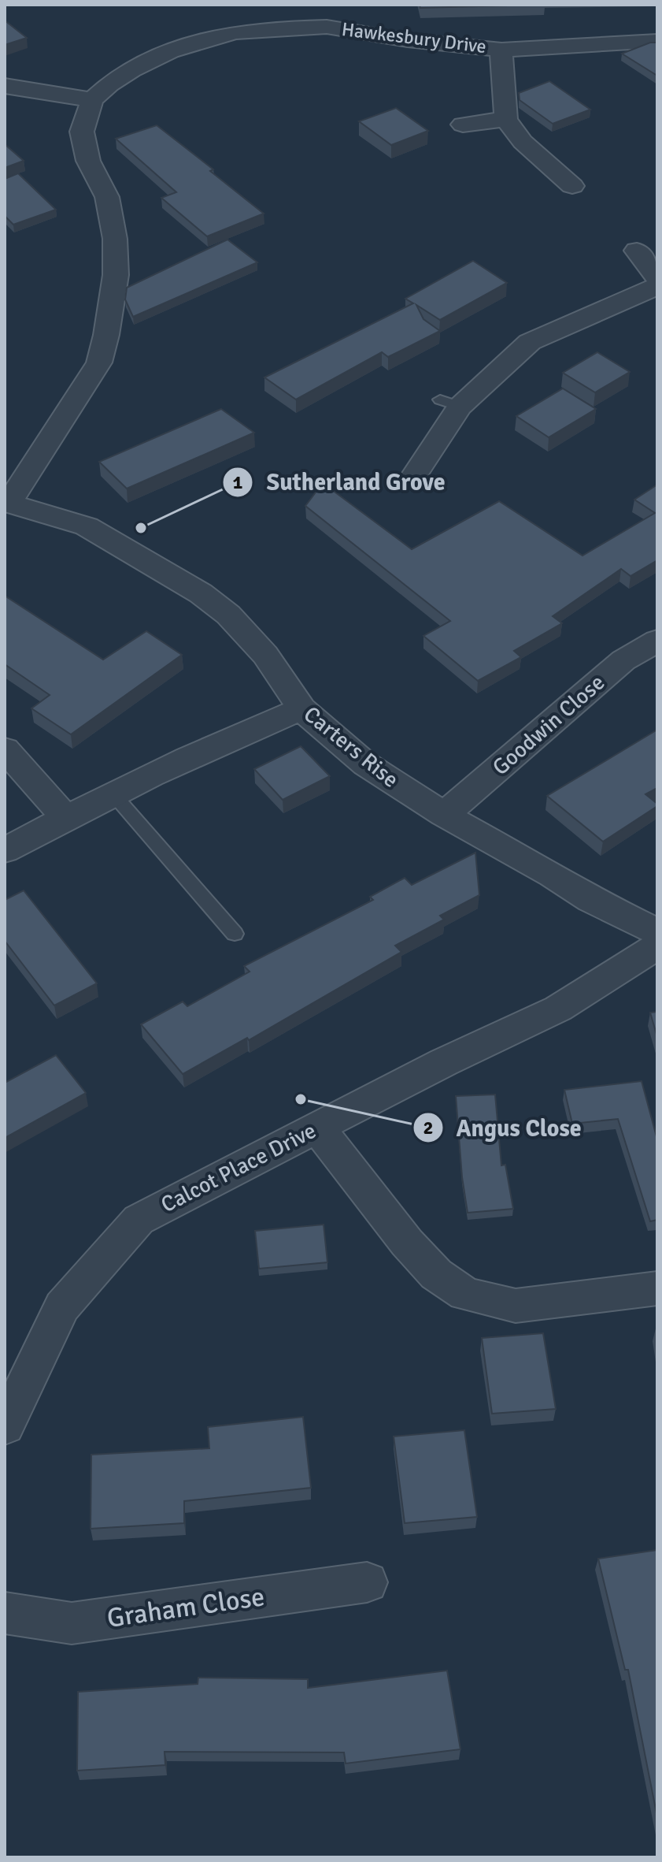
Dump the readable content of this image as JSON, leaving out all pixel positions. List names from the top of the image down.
{
  "streets": {
    "street": [
      "Hawkesbury Drive",
      "Goodwin Close",
      "Carters Rise",
      "Calcot Place Drive",
      "Graham Close"
    ]
  },
  "crossings": [
    ["Goodwin Close", "Carters Rise"]
  ],
  "places": ["Sutherland Grove", "Angus Close"]
}
